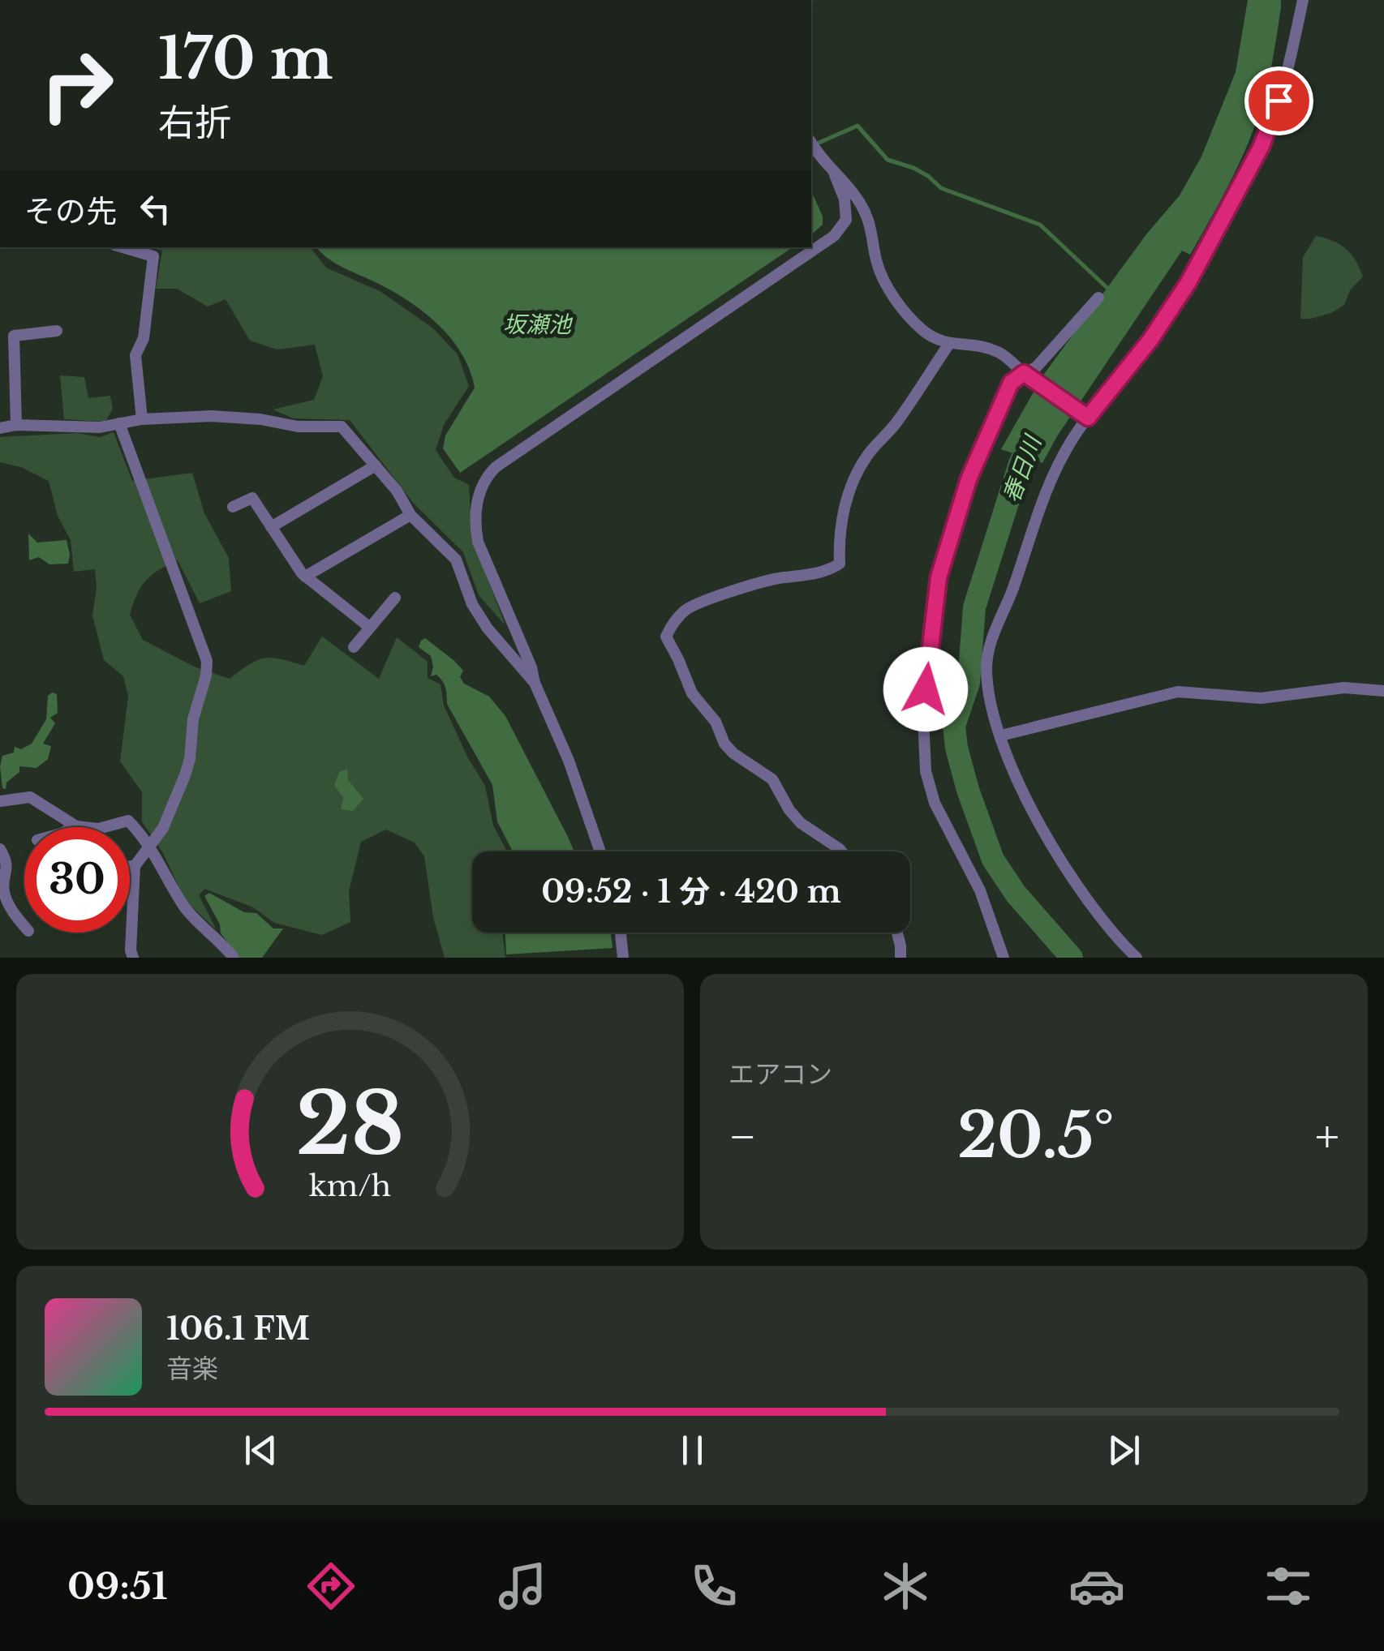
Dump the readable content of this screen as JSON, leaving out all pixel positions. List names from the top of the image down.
{
  "water": ["坂瀬池", "春日川"],
  "page": {
    "turn": ["170 m", "右折"],
    "then": "その先",
    "limit": "30",
    "trip": "09:52 · 1 分 · 420 m",
    "tile": "エアコン",
    "heat": ["−", "20.5°", "+"],
    "song": ["106.1 FM", "音楽"],
    "tabs": "09:51",
    "gauge": ["28", "km/h"]
  }
}
